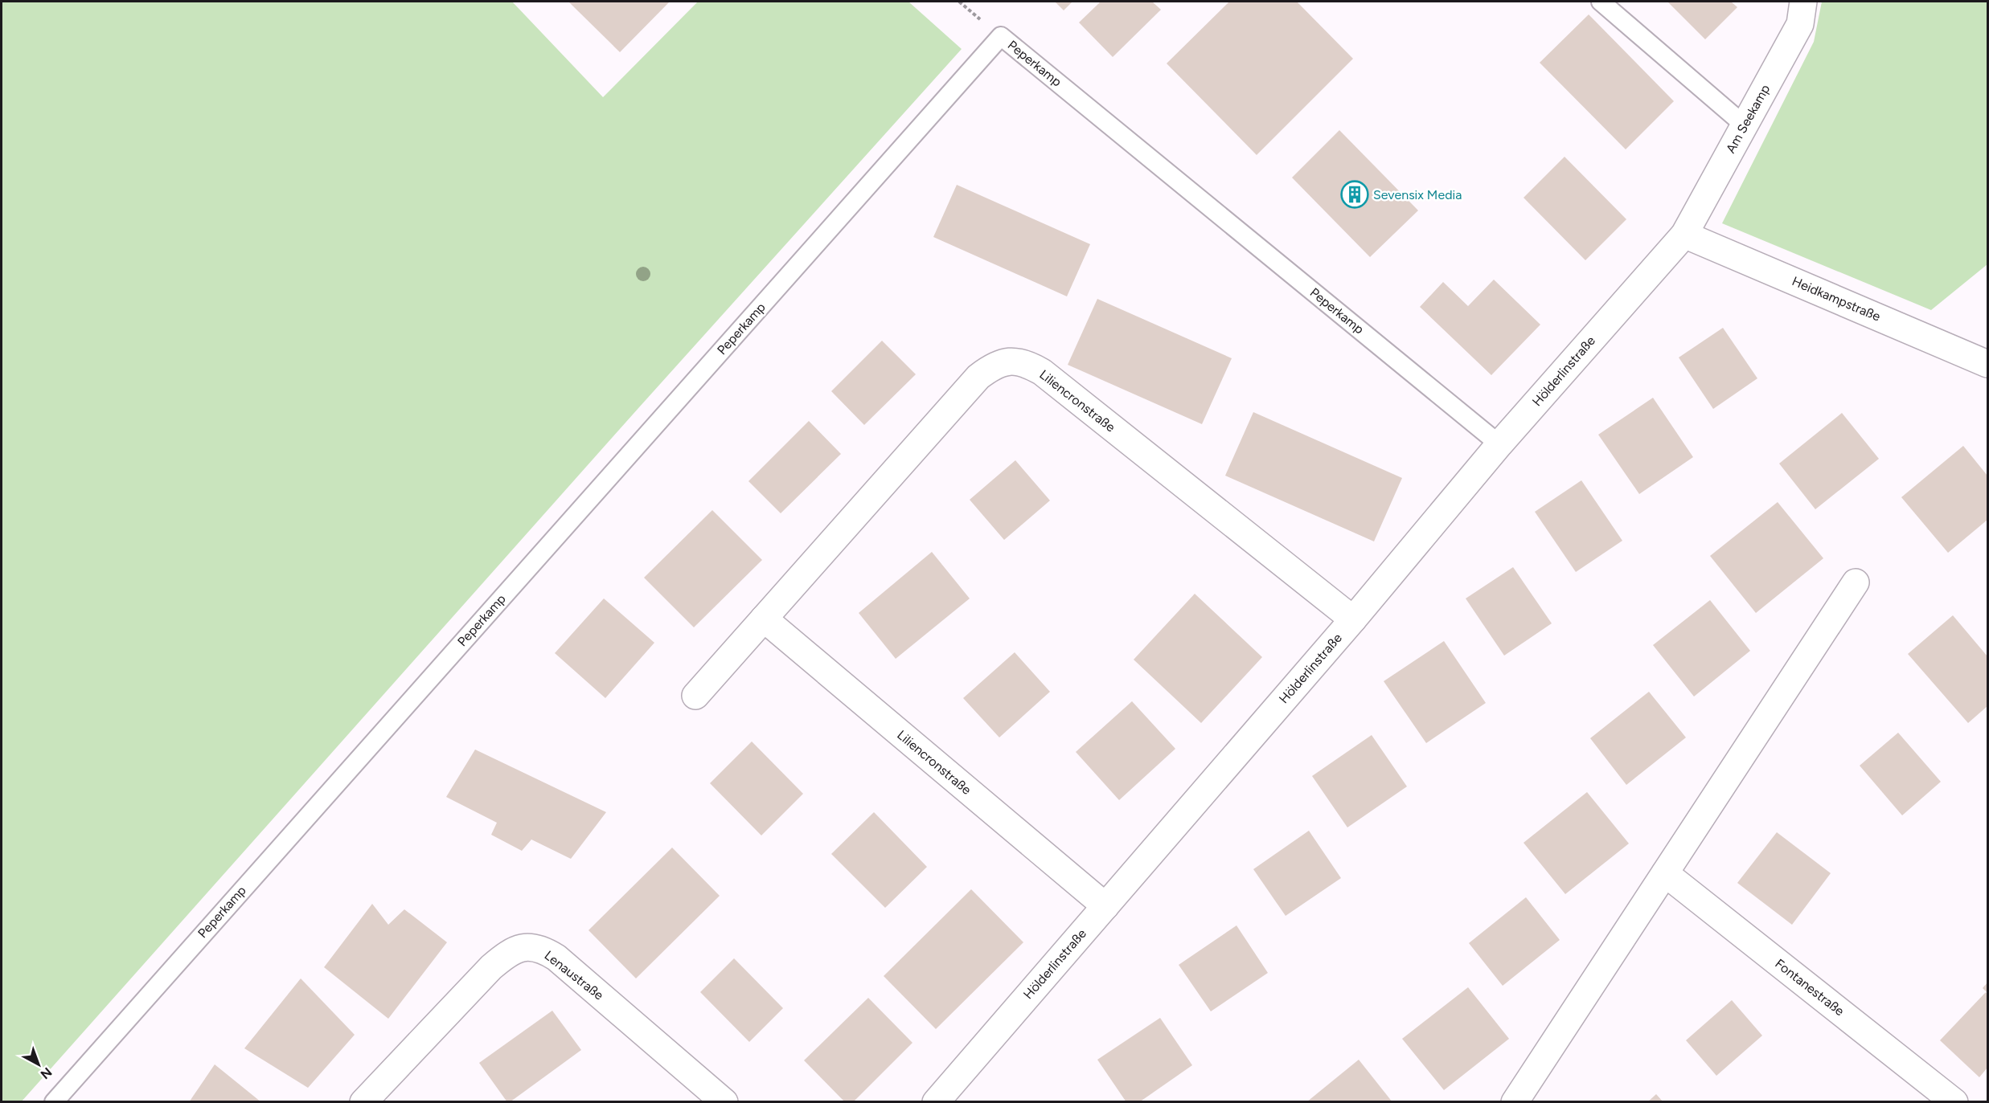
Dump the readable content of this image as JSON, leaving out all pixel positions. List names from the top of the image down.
{
  "streets": {
    "street": [
      "Am Seekamp",
      "Heidkampstraße",
      "Hölderlinstraße",
      "Liliencronstraße",
      "Lenaustraße",
      "Fontanestraße"
    ],
    "lane": ["Peperkamp"]
  },
  "crossings": [
    ["Peperkamp", "Hölderlinstraße"],
    ["Am Seekamp", "Heidkampstraße"],
    ["Am Seekamp", "Hölderlinstraße"],
    ["Heidkampstraße", "Hölderlinstraße"],
    ["Hölderlinstraße", "Liliencronstraße"]
  ],
  "places": {
    "building": ["Sevensix Media"]
  },
  "north": "bottom right"
}
